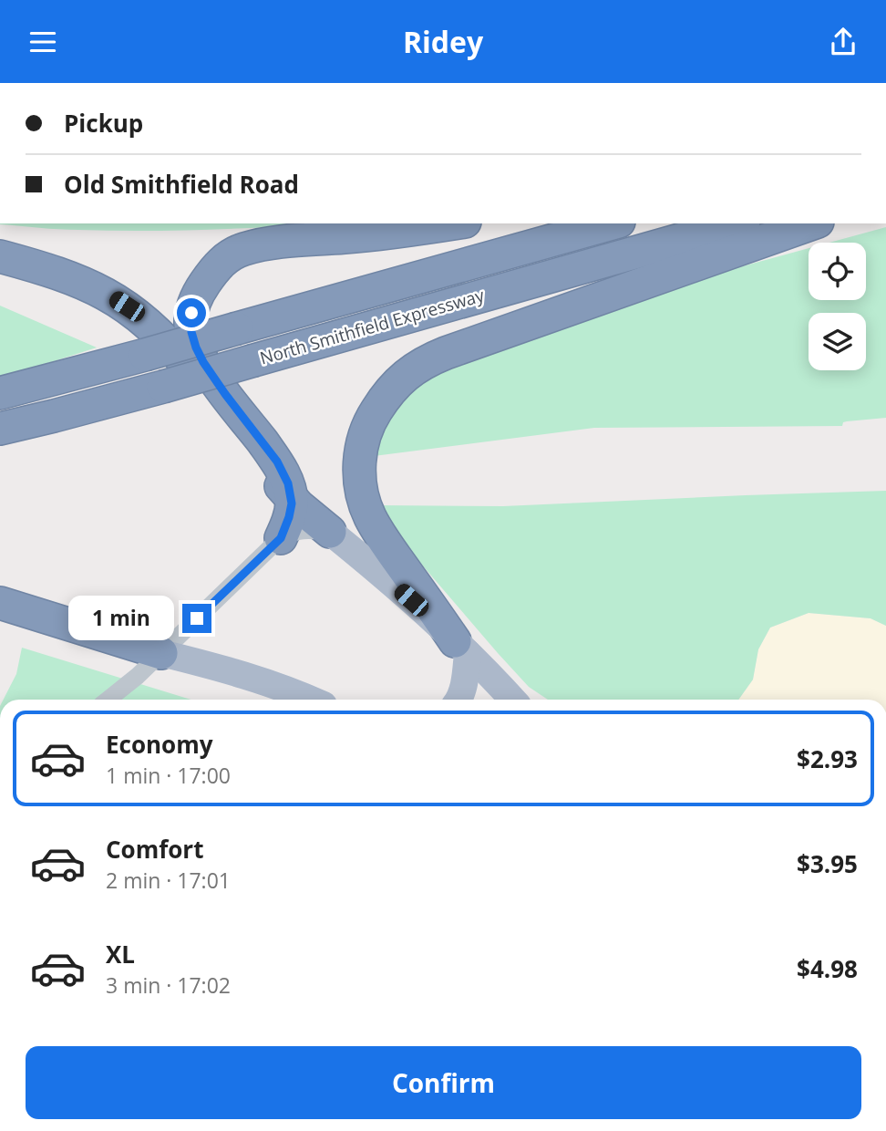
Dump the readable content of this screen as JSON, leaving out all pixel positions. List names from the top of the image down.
{
  "streets": {
    "highway": ["North Smithfield Expressway"]
  },
  "page": {
    "header": "Ridey",
    "banner": ["Pickup", "Old Smithfield Road"],
    "bubble": "1 min",
    "list": [
      {
        "name": "Economy",
        "note": "1 min · 17:00",
        "value": "$2.93"
      },
      {
        "name": "Comfort",
        "note": "2 min · 17:01",
        "value": "$3.95"
      },
      {
        "name": "XL",
        "note": "3 min · 17:02",
        "value": "$4.98"
      }
    ],
    "buttons": "Confirm"
  }
}
